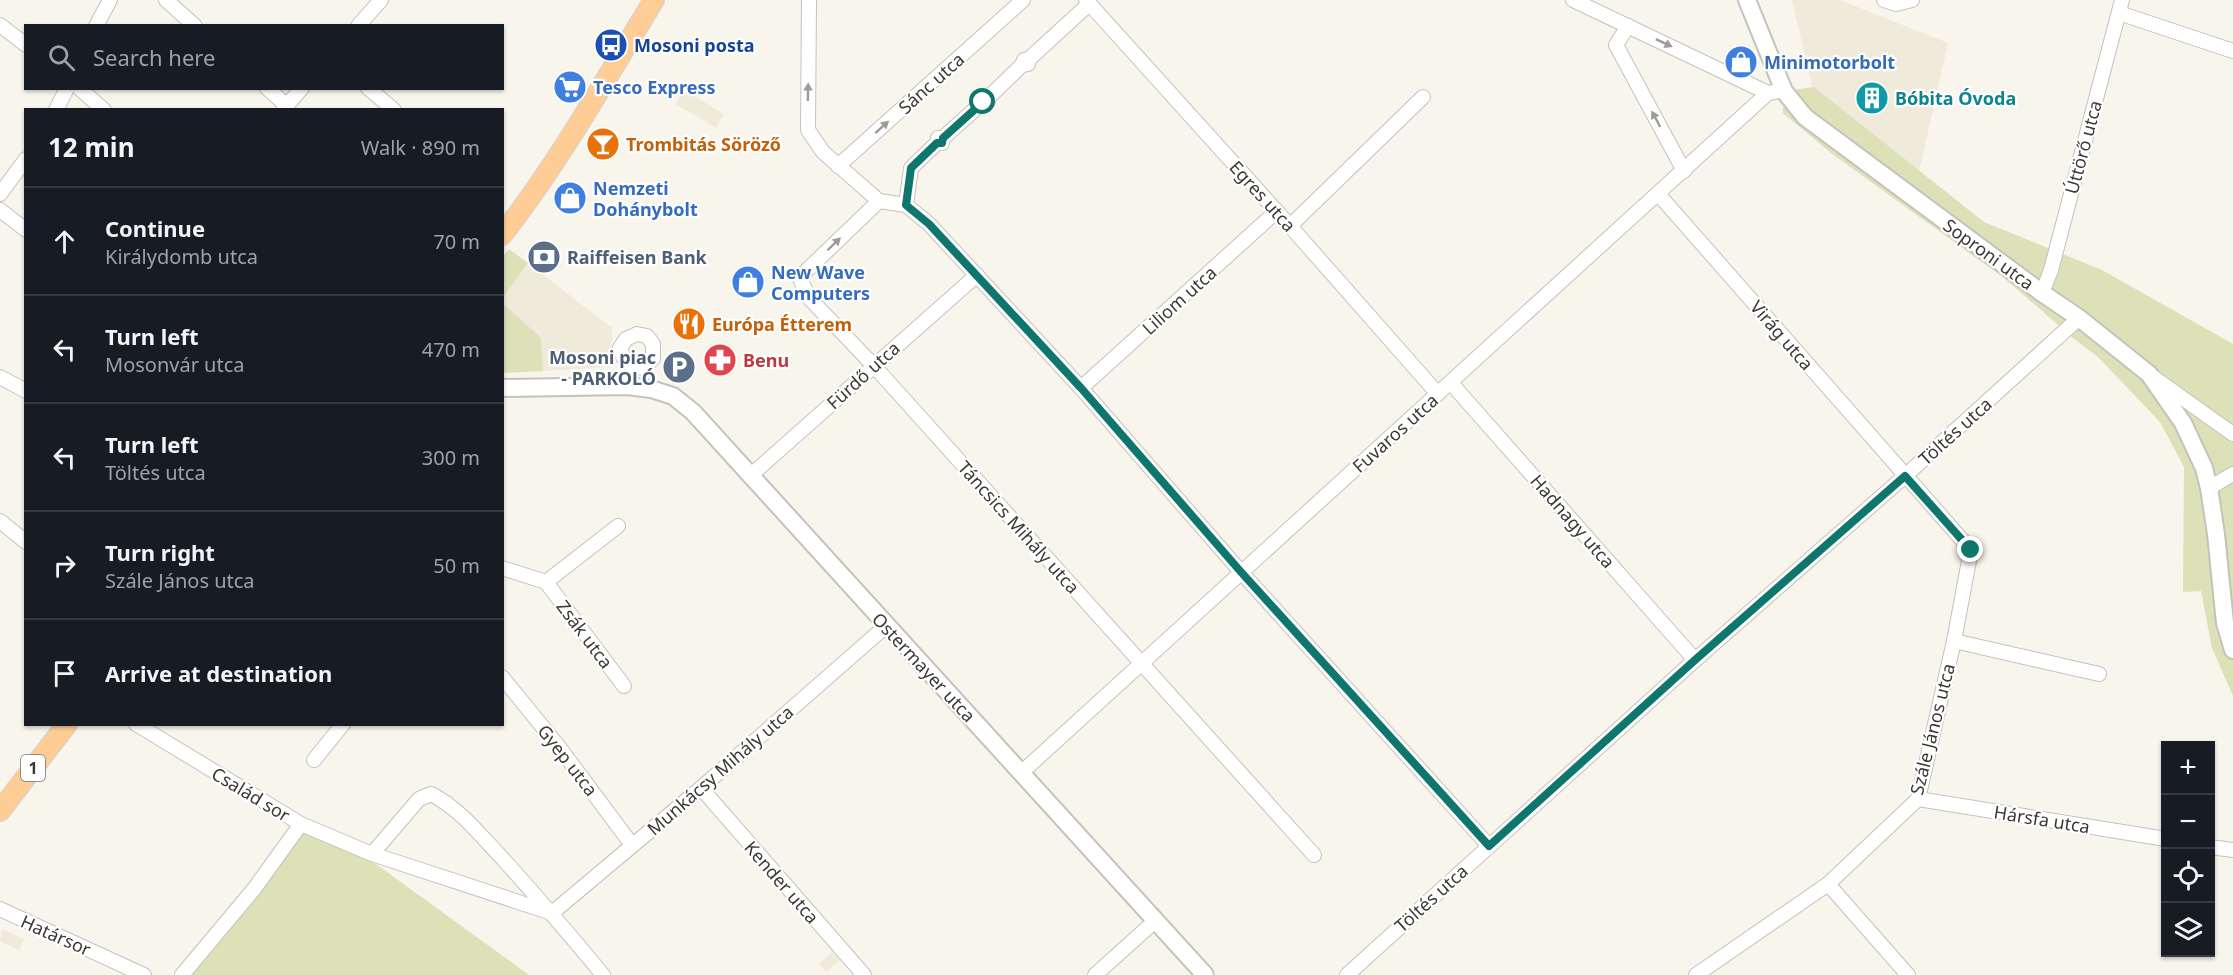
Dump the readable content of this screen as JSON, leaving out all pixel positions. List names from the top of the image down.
{
  "streets": {
    "main road": ["1"],
    "street": [
      "Sánc utca",
      "Úttörő utca",
      "Egres utca",
      "Soproni utca",
      "Liliom utca",
      "Virág utca",
      "Fürdő utca",
      "Töltés utca",
      "Fuvaros utca",
      "Hadnagy utca",
      "Táncsics Mihály utca",
      "Zsák utca",
      "Ostermayer utca",
      "Szále János utca",
      "Gyep utca",
      "Munkácsy Mihály utca",
      "Család sor",
      "Hársfa utca",
      "Kender utca",
      "Határsor"
    ]
  },
  "crossings": [
    ["Úttörő utca", "Soproni utca"],
    ["Egres utca", "Liliom utca"],
    ["Egres utca", "Fuvaros utca"],
    ["Soproni utca", "Töltés utca"],
    ["Soproni utca", "Fuvaros utca"],
    ["Virág utca", "Töltés utca"],
    ["Virág utca", "Fuvaros utca"],
    ["Virág utca", "Szále János utca"],
    ["Fürdő utca", "Táncsics Mihály utca"],
    ["Fürdő utca", "Ostermayer utca"],
    ["Töltés utca", "Hadnagy utca"],
    ["Töltés utca", "Szále János utca"],
    ["Fuvaros utca", "Hadnagy utca"],
    ["Fuvaros utca", "Táncsics Mihály utca"],
    ["Fuvaros utca", "Ostermayer utca"],
    ["Ostermayer utca", "Munkácsy Mihály utca"],
    ["Szále János utca", "Hársfa utca"],
    ["Gyep utca", "Munkácsy Mihály utca"],
    ["Munkácsy Mihály utca", "Család sor"],
    ["Munkácsy Mihály utca", "Kender utca"]
  ],
  "places": {
    "bus stop": ["Mosoni posta"],
    "shop": ["Minimotorbolt", "Nemzeti Dohánybolt", "New Wave Computers"],
    "supermarket": ["Tesco Express"],
    "building": ["Bóbita Óvoda"],
    "bar": ["Trombitás Söröző"],
    "bank": ["Raiffeisen Bank"],
    "restaurant": ["Európa Étterem"],
    "pharmacy": ["Benu"],
    "parking": ["Mosoni piac - PARKOLÓ"]
  },
  "page": {
    "search": "Search here",
    "heading": ["12 min", "Walk · 890 m"],
    "list": [
      ["Continue", "Királydomb utca", "70 m"],
      ["Turn left", "Mosonvár utca", "470 m"],
      ["Turn left", "Töltés utca", "300 m"],
      ["Turn right", "Szále János utca", "50 m"],
      "Arrive at destination"
    ],
    "map_buttons": ["+", "−"]
  }
}
